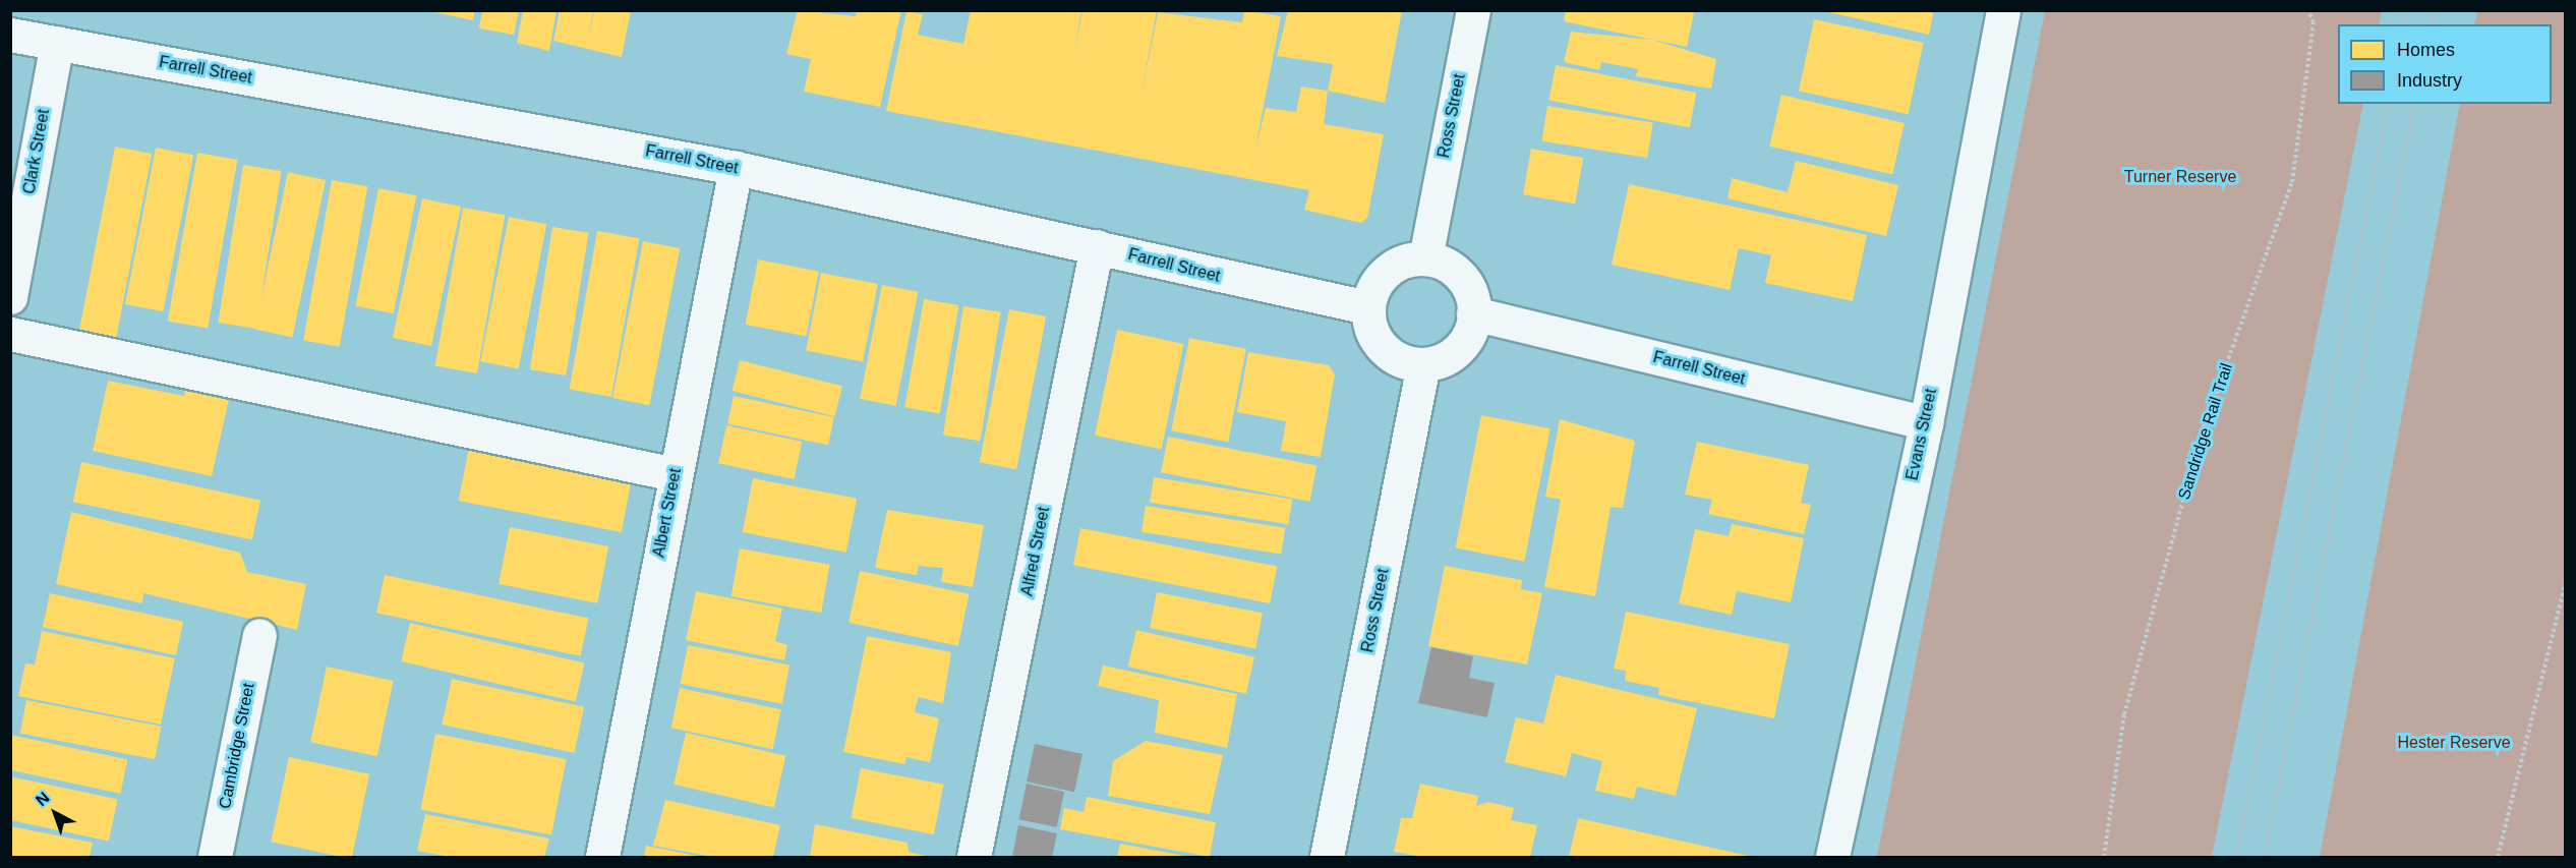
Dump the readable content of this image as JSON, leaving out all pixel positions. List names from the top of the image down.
{
  "streets": {
    "street": [
      "Farrell Street",
      "Ross Street",
      "Clark Street",
      "Evans Street",
      "Albert Street",
      "Alfred Street",
      "Cambridge Street"
    ],
    "path": ["Sandridge Rail Trail"]
  },
  "crossings": [
    ["Farrell Street", "Ross Street"],
    ["Farrell Street", "Clark Street"],
    ["Farrell Street", "Evans Street"],
    ["Farrell Street", "Albert Street"],
    ["Farrell Street", "Alfred Street"]
  ],
  "parks": ["Turner Reserve", "Hester Reserve"],
  "legend": ["Homes", "Industry"],
  "north": "top left"
}
